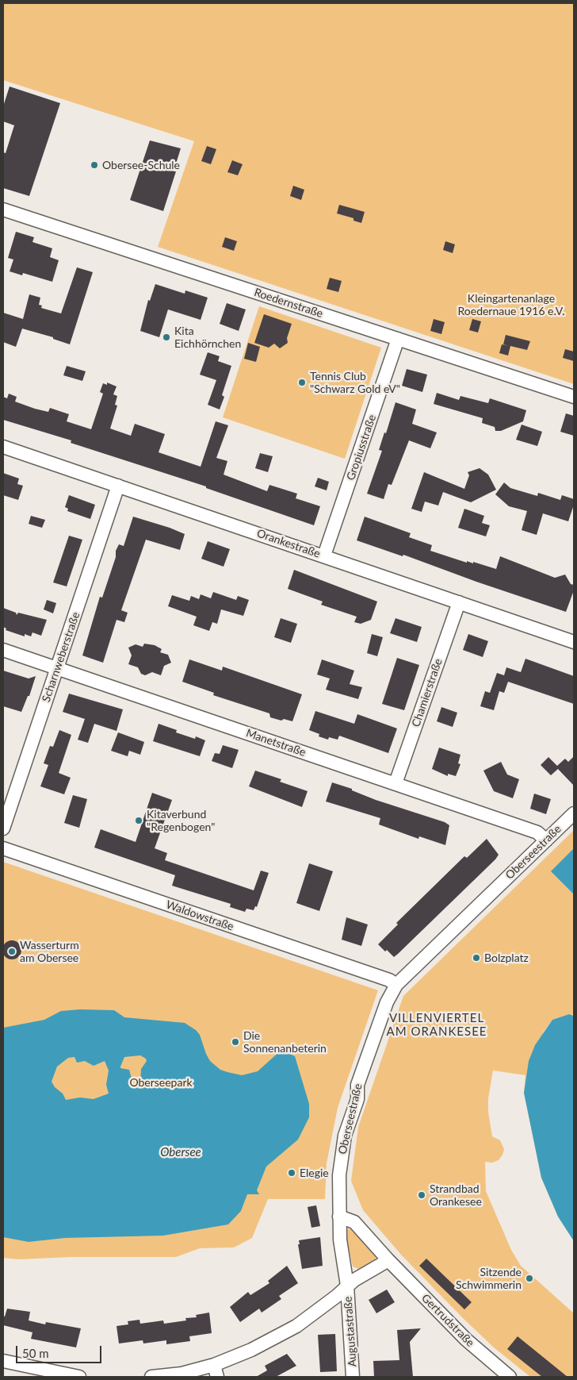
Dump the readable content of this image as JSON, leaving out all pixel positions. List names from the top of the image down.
{
  "streets": {
    "street": [
      "Roedernstraße",
      "Gropiusstraße",
      "Orankestraße",
      "Scharnweberstraße",
      "Chamierstraße",
      "Manetstraße",
      "Oberseestraße",
      "Waldowstraße",
      "Gertrudstraße",
      "Augustastraße"
    ]
  },
  "crossings": [
    ["Roedernstraße", "Gropiusstraße"],
    ["Gropiusstraße", "Orankestraße"],
    ["Orankestraße", "Scharnweberstraße"],
    ["Orankestraße", "Chamierstraße"],
    ["Scharnweberstraße", "Manetstraße"],
    ["Chamierstraße", "Manetstraße"],
    ["Manetstraße", "Oberseestraße"],
    ["Oberseestraße", "Waldowstraße"],
    ["Oberseestraße", "Gertrudstraße"],
    ["Oberseestraße", "Augustastraße"]
  ],
  "districts": ["VILLENVIERTEL AM ORANKESEE"],
  "water": ["Obersee"],
  "parks": ["Kleingartenanlage Roedernaue 1916 e.V.", "Oberseepark"],
  "places": [
    "Obersee-Schule",
    "Kita Eichhörnchen",
    "Tennis Club \"Schwarz Gold eV\"",
    "Kitaverbund \"Regenbogen\"",
    "Wasserturm am Obersee",
    "Bolzplatz",
    "Die Sonnenanbeterin",
    "Elegie",
    "Strandbad Orankesee",
    "Sitzende Schwimmerin"
  ],
  "scale_bar": "50 m"
}
